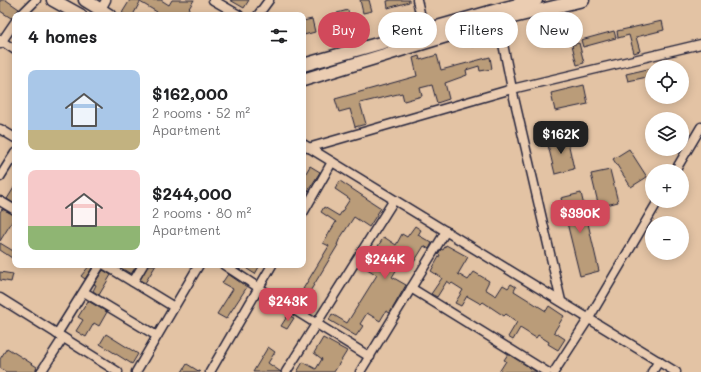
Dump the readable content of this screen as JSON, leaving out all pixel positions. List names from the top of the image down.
{
  "page": {
    "chip": [
      "Buy",
      "Rent",
      "Filters",
      "New"
    ],
    "heading": "4 homes",
    "map_buttons": ["+", "−"],
    "list": [
      {
        "name": "$162,000",
        "note": "2 rooms · 52 m² · Apartment"
      },
      {
        "name": "$244,000",
        "note": "2 rooms · 80 m² · Apartment"
      }
    ],
    "price": [
      "$162K",
      "$390K",
      "$244K",
      "$243K"
    ]
  }
}
